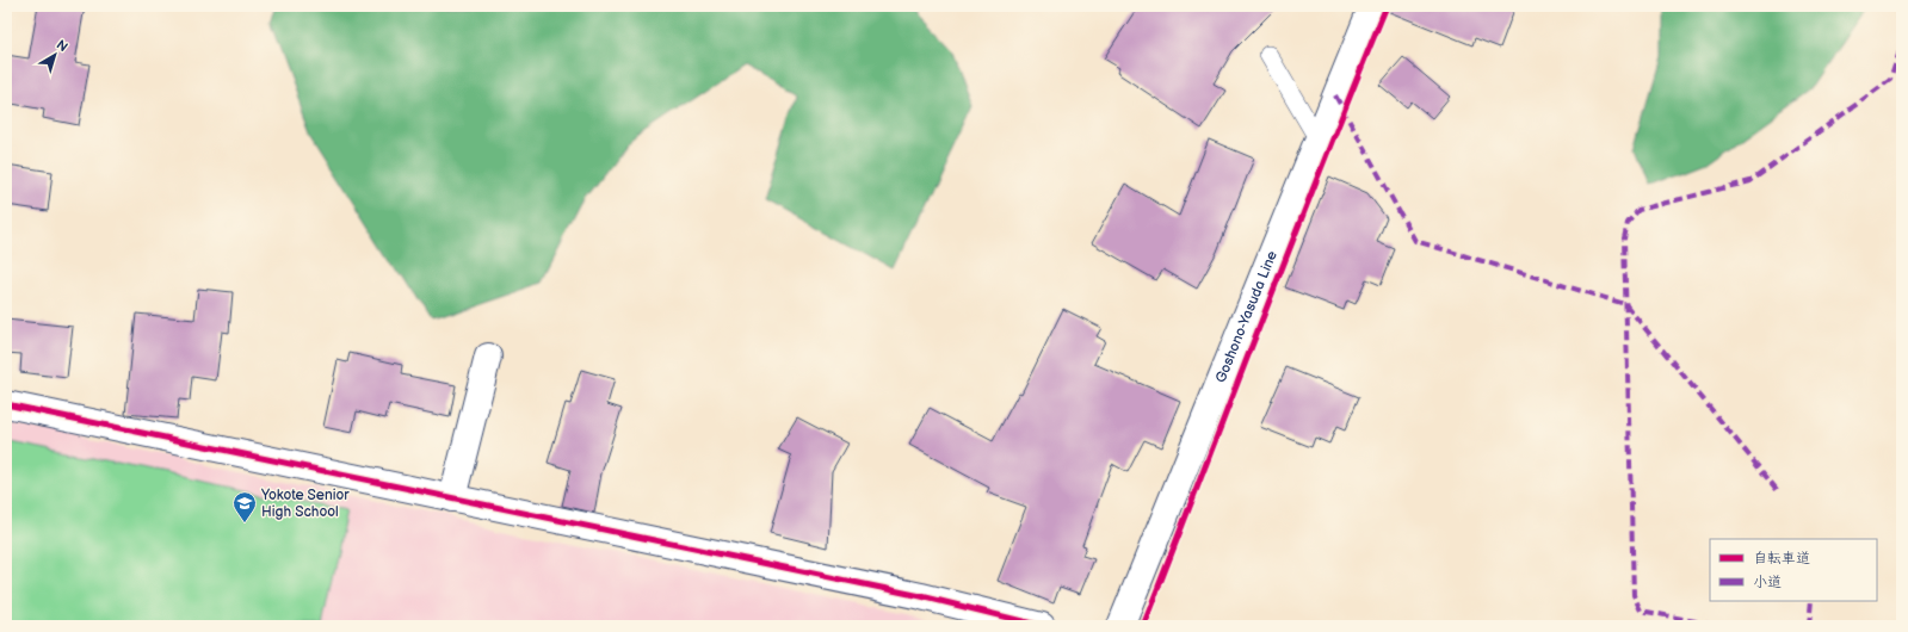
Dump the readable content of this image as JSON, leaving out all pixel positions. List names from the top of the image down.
{
  "streets": {
    "street": ["Goshono-Yasuda Line"]
  },
  "places": {
    "school or university": ["Yokote Senior High School"]
  },
  "legend": ["自転車道", "小道"],
  "north": "top right"
}
